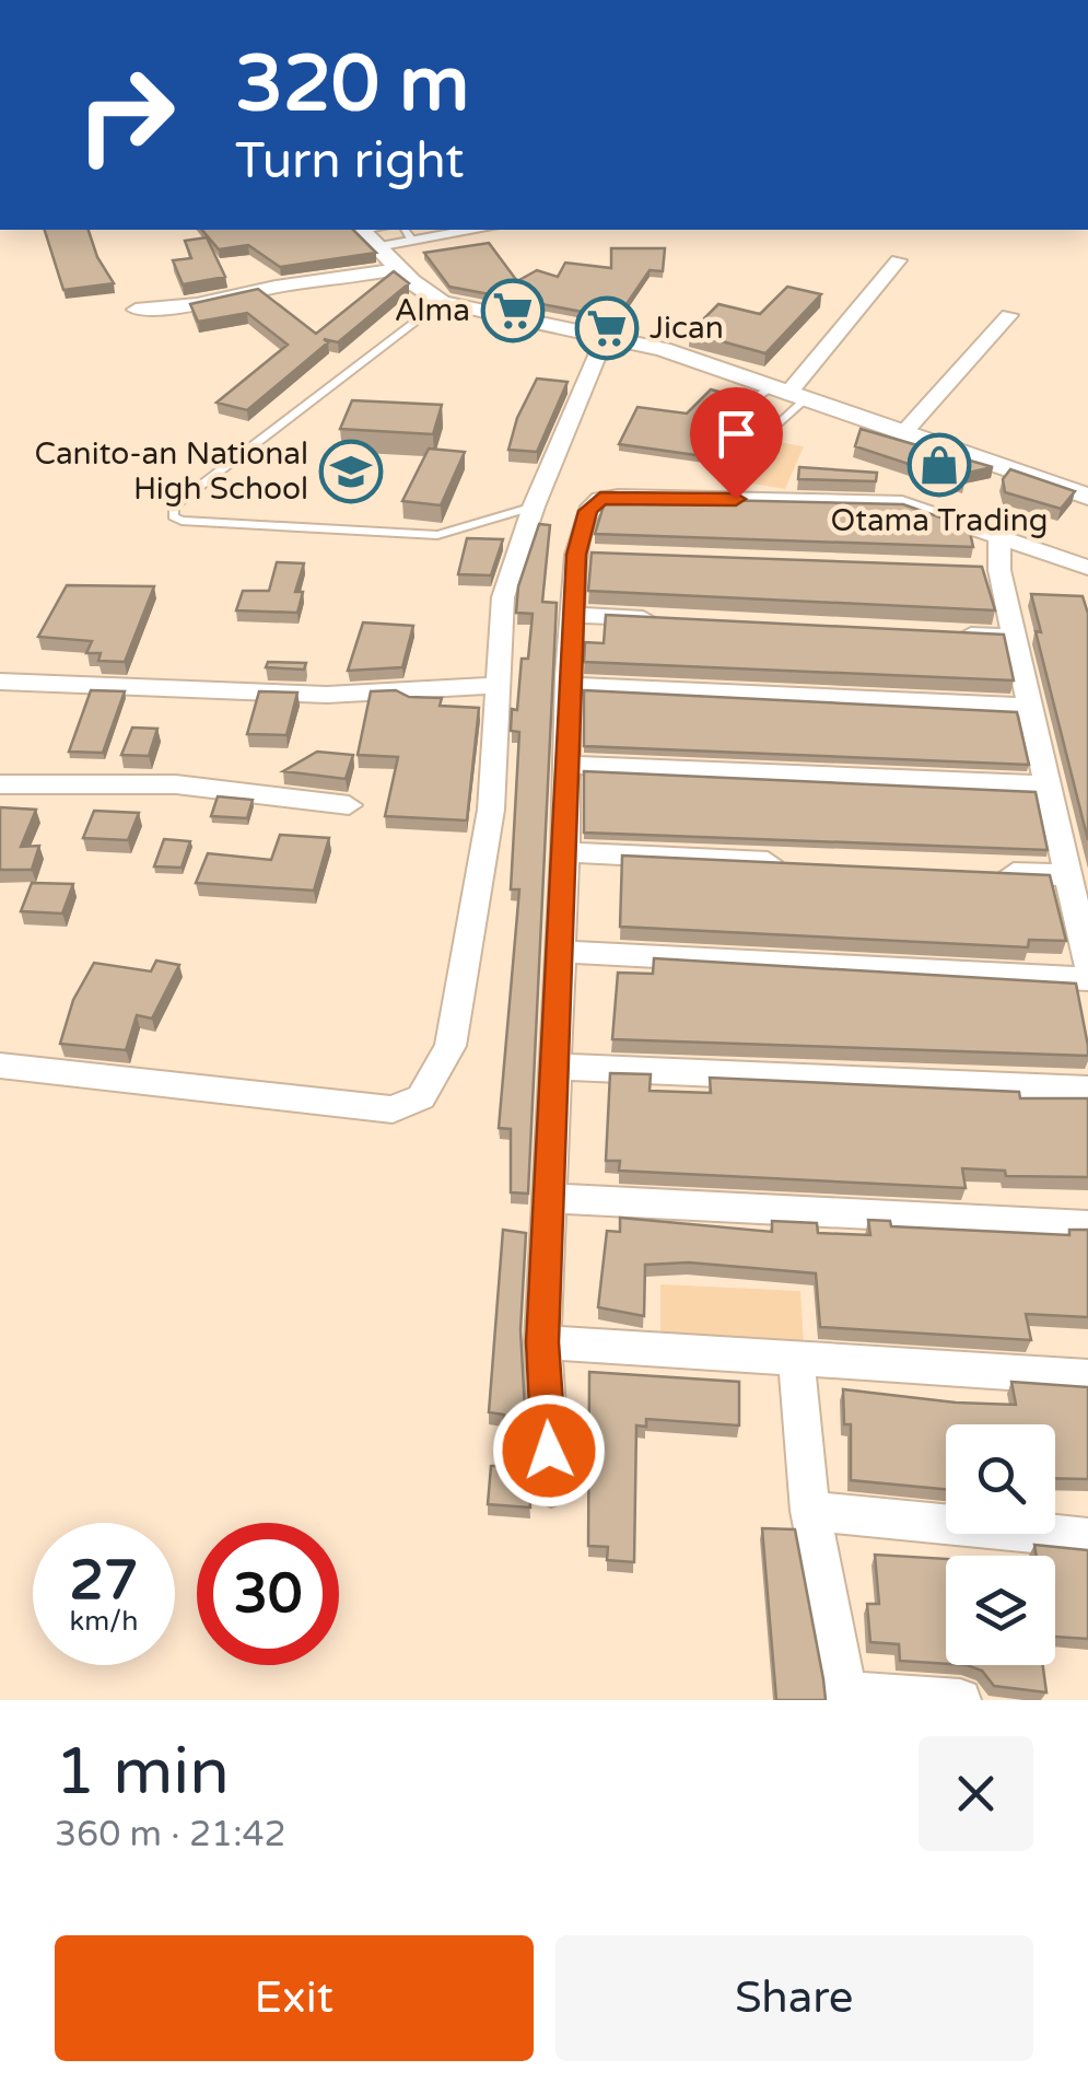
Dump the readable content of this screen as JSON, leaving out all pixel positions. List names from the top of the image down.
{
  "places": {
    "supermarket": ["Alma", "Jican"],
    "shop": ["Otama Trading"],
    "school or university": ["Canito-an National High School"]
  },
  "page": {
    "turn": ["320 m", "Turn right"],
    "speed": "27 km/h",
    "limit": "30",
    "heading": ["1 min", "360 m · 21:42"],
    "buttons": ["Exit", "Share"]
  }
}
